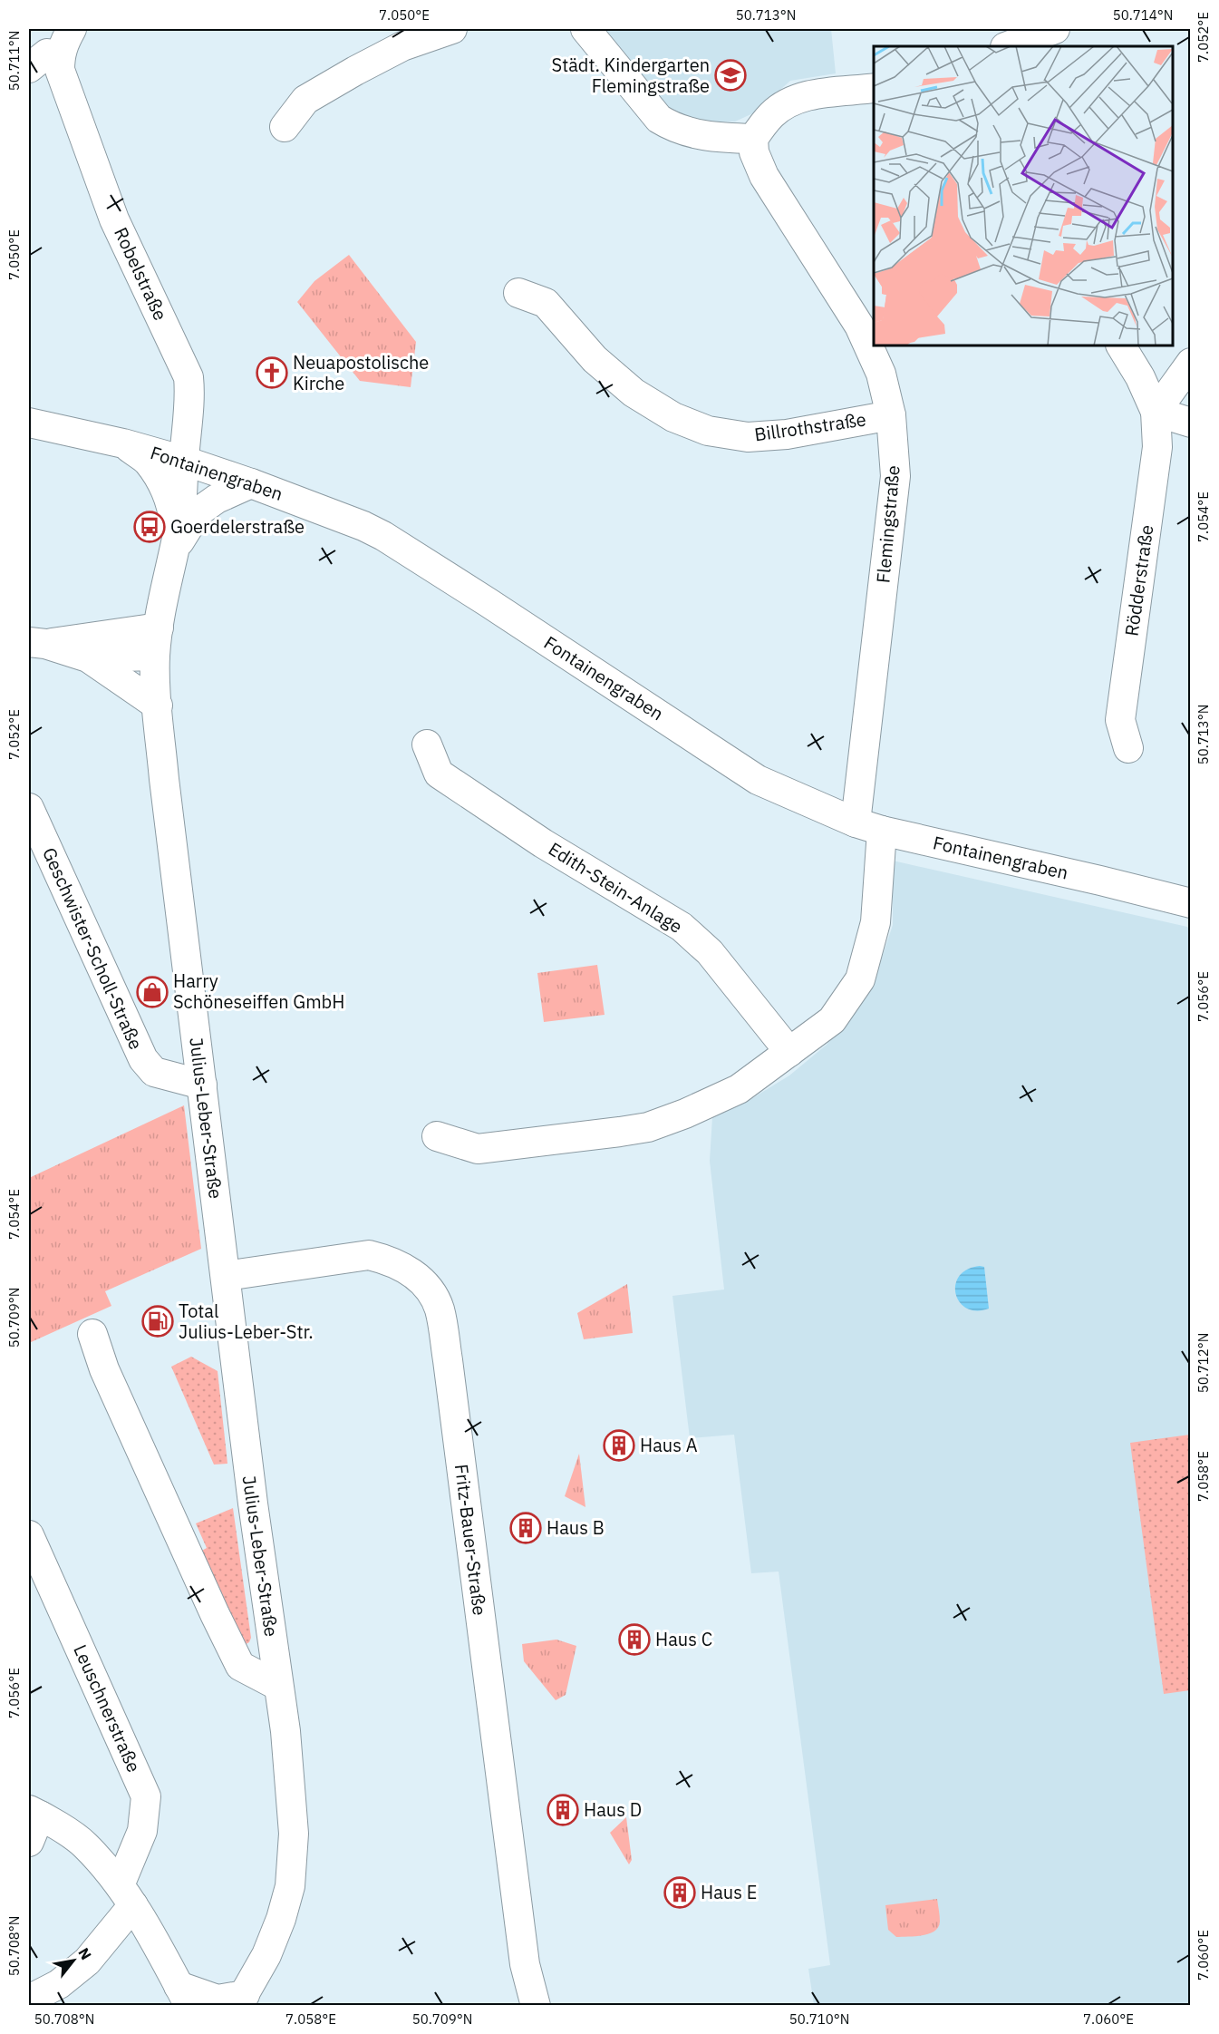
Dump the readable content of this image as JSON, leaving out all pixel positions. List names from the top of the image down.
{
  "streets": {
    "street": [
      "Robelstraße",
      "Billrothstraße",
      "Fontainengraben",
      "Flemingstraße",
      "Rödderstraße",
      "Edith-Stein-Anlage",
      "Geschwister-Scholl-Straße",
      "Julius-Leber-Straße",
      "Fritz-Bauer-Straße",
      "Leuschnerstraße"
    ]
  },
  "crossings": [
    ["Robelstraße", "Fontainengraben"],
    ["Robelstraße", "Julius-Leber-Straße"],
    ["Billrothstraße", "Flemingstraße"],
    ["Fontainengraben", "Flemingstraße"],
    ["Fontainengraben", "Julius-Leber-Straße"],
    ["Geschwister-Scholl-Straße", "Julius-Leber-Straße"],
    ["Julius-Leber-Straße", "Fritz-Bauer-Straße"]
  ],
  "places": {
    "school or university": ["Städt. Kindergarten Flemingstraße"],
    "church": ["Neuapostolische Kirche"],
    "bus stop": ["Goerdelerstraße"],
    "shop": ["Harry Schöneseiffen GmbH"],
    "fuel station": ["Total Julius-Leber-Str."],
    "building": [
      "Haus A",
      "Haus B",
      "Haus C",
      "Haus D",
      "Haus E"
    ]
  },
  "north": "top right",
  "coordinates": [
    "7.050°E",
    "50.713°N",
    "50.714°N",
    "7.052°E",
    "50.711°N",
    "7.054°E",
    "7.056°E",
    "50.709°N",
    "50.712°N",
    "7.058°E",
    "50.708°N",
    "7.060°E",
    "50.710°N"
  ]
}
